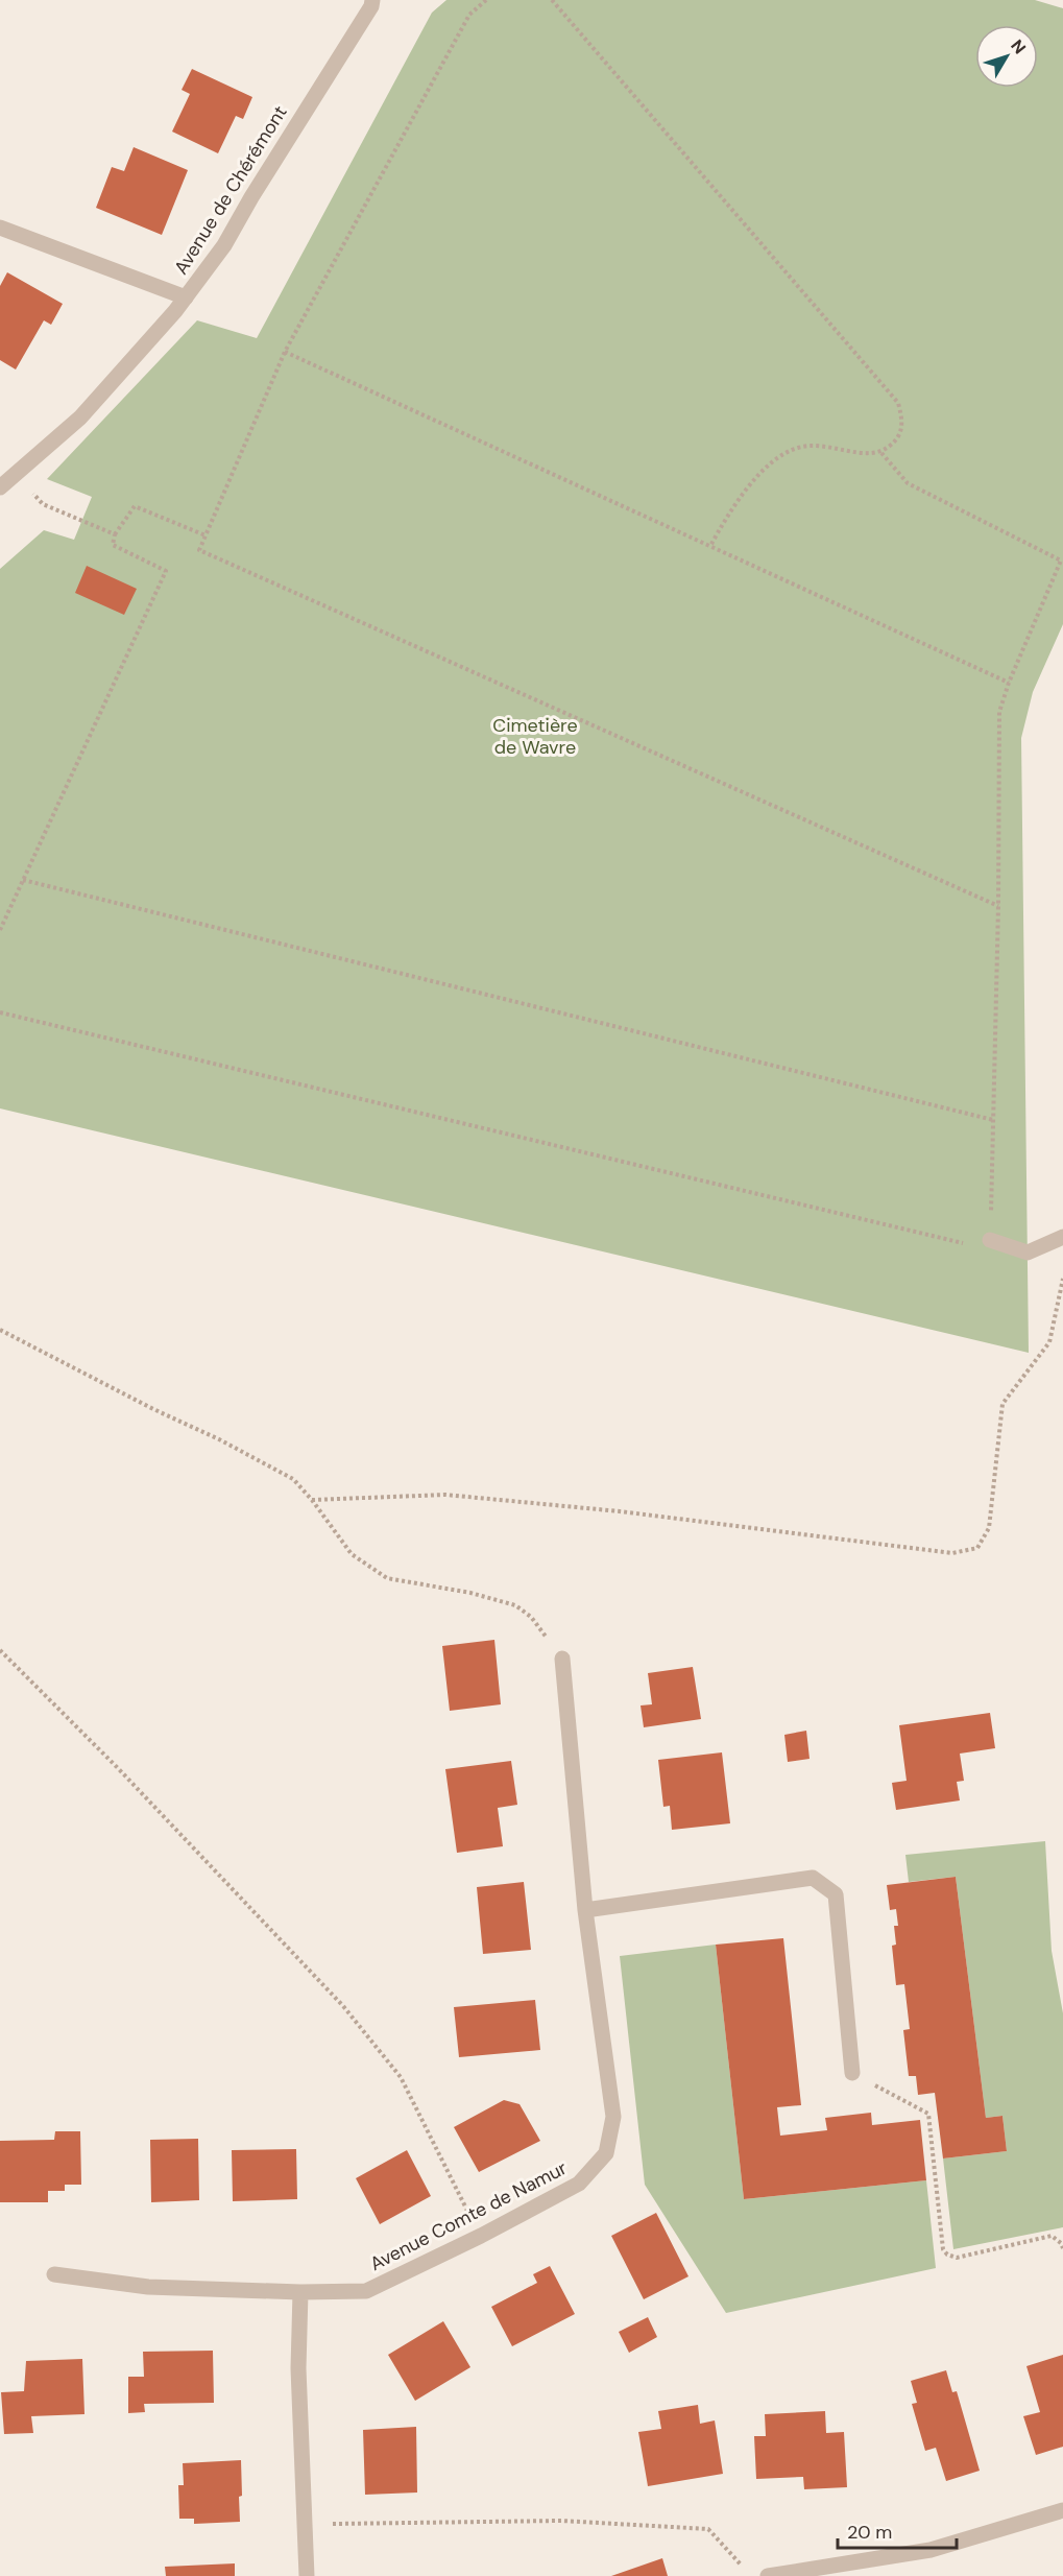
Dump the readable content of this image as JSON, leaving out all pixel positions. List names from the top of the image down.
{
  "streets": {
    "street": ["Avenue de Chérémont", "Avenue Comte de Namur"]
  },
  "parks": ["Cimetière de Wavre"],
  "scale_bar": "20 m",
  "north": "top right"
}
